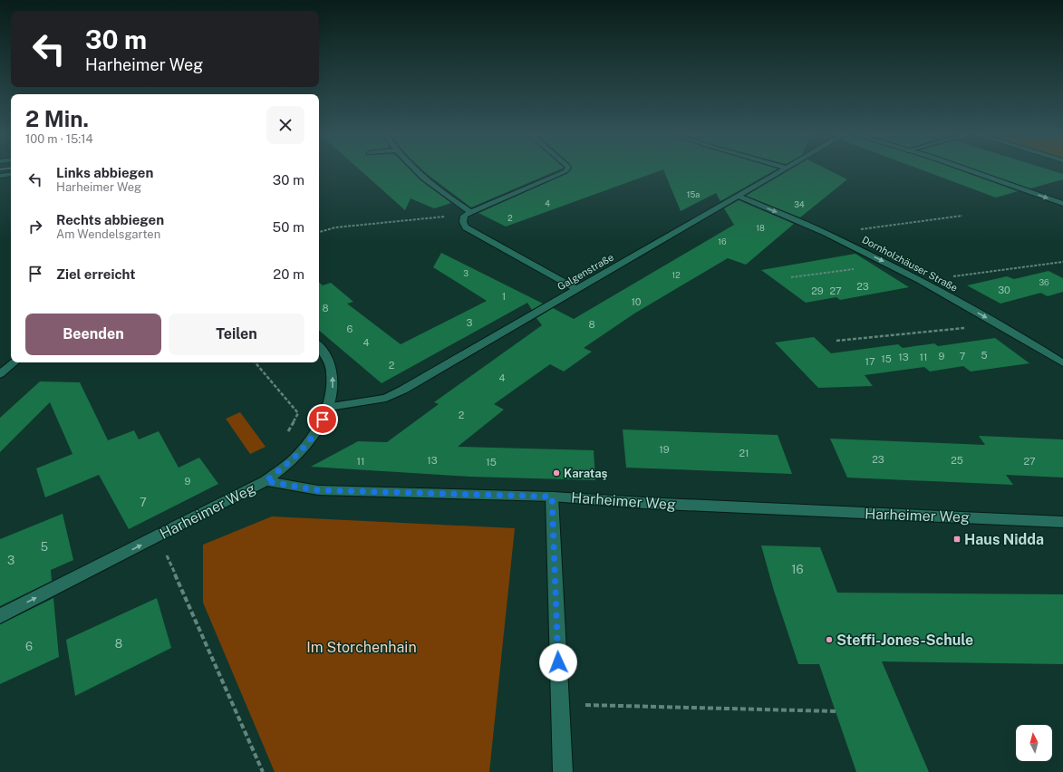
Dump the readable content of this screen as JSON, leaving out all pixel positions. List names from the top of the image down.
{
  "streets": {
    "street": ["Dornholzhäuser Straße", "Galgenstraße", "Harheimer Weg"]
  },
  "crossings": [
    ["Dornholzhäuser Straße", "Galgenstraße"]
  ],
  "one_way": ["Dornholzhäuser Straße"],
  "parks": ["Im Storchenhain"],
  "places": {
    "other": ["Karataş", "Steffi-Jones-Schule"],
    "transit": ["Haus Nidda"]
  },
  "house_numbers": [
    "15a",
    "4",
    "34",
    "2",
    "18",
    "16",
    "3",
    "12",
    "36",
    "23",
    "30",
    "29",
    "27",
    "1",
    "10",
    "8",
    "3",
    "8",
    "6",
    "4",
    "5",
    "9",
    "7",
    "13",
    "11",
    "15",
    "17",
    "2",
    "4",
    "2",
    "19",
    "21",
    "23",
    "13",
    "25",
    "11",
    "27",
    "15",
    "9",
    "7",
    "5",
    "3",
    "16",
    "8",
    "6"
  ],
  "north": "top",
  "page": {
    "turn": ["30 m", "Harheimer Weg"],
    "heading": ["2 Min.", "100 m · 15:14"],
    "list": [
      {
        "name": "Links abbiegen",
        "note": "Harheimer Weg",
        "value": "30 m"
      },
      {
        "name": "Rechts abbiegen",
        "note": "Am Wendelsgarten",
        "value": "50 m"
      },
      {
        "name": "Ziel erreicht",
        "value": "20 m"
      }
    ],
    "buttons": ["Beenden", "Teilen"]
  }
}
